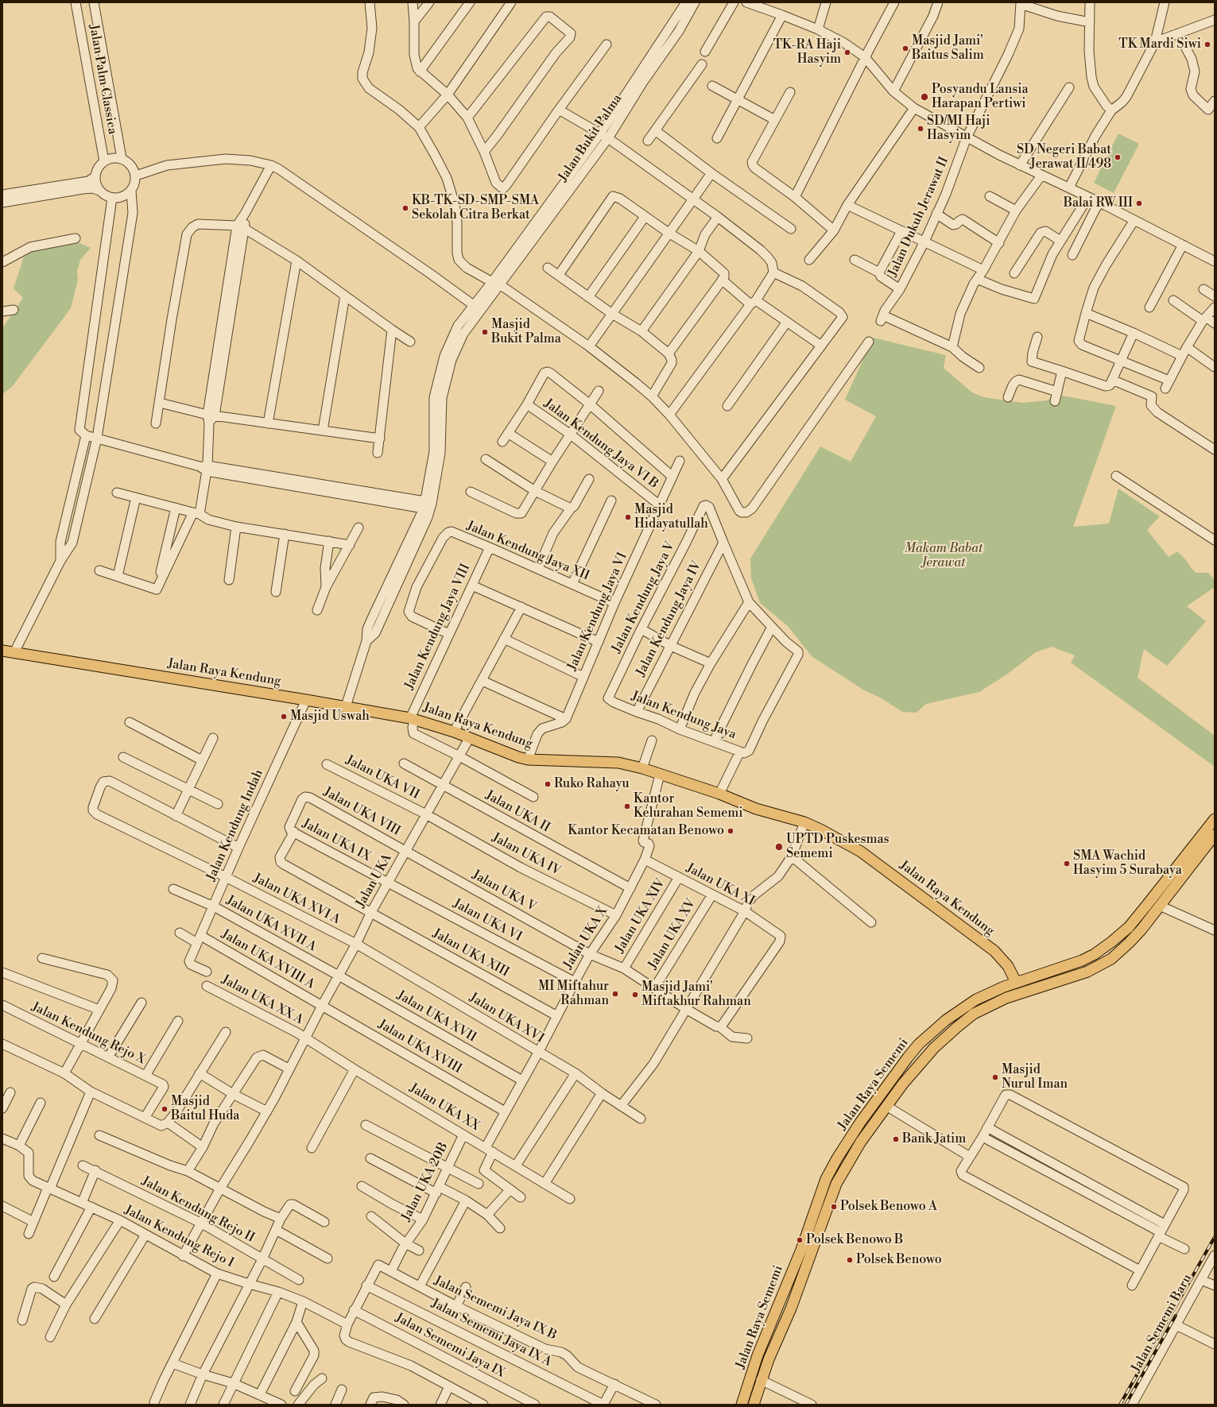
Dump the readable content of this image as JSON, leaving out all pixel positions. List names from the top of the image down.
{
  "streets": {
    "main road": ["Jalan Raya Kendung", "Jalan Raya Sememi"],
    "street": [
      "Jalan Palm Classica",
      "Jalan Bukit Palma",
      "Jalan Dukuh Jerawat II",
      "Jalan Kendung Jaya VI B",
      "Jalan Kendung Jaya XII",
      "Jalan Kendung Jaya V",
      "Jalan Kendung Jaya VI",
      "Jalan Kendung Jaya IV",
      "Jalan Kendung Jaya VIII",
      "Jalan Kendung Jaya",
      "Jalan UKA VII",
      "Jalan UKA VIII",
      "Jalan UKA II",
      "Jalan Kendung Indah",
      "Jalan UKA IX",
      "Jalan UKA IV",
      "Jalan UKA",
      "Jalan UKA XI",
      "Jalan UKA V",
      "Jalan UKA XVI A",
      "Jalan UKA XIV",
      "Jalan UKA VI",
      "Jalan UKA XVII A",
      "Jalan UKA XV",
      "Jalan UKA X",
      "Jalan UKA XIII",
      "Jalan UKA XVIII A",
      "Jalan UKA XX A",
      "Jalan UKA XVII",
      "Jalan UKA XVI",
      "Jalan Kendung Rejo X",
      "Jalan UKA XVIII",
      "Jalan UKA XX",
      "Jalan UKA 20B",
      "Jalan Kendung Rejo II",
      "Jalan Kendung Rejo I",
      "Jalan Sememi Jaya IX B",
      "Jalan Sememi Baru",
      "Jalan Sememi Jaya IX A",
      "Jalan Sememi Jaya IX"
    ]
  },
  "crossings": [
    ["Jalan Kendung Jaya VI B", "Jalan Kendung Jaya VI"],
    ["Jalan Kendung Jaya XII", "Jalan Kendung Jaya VI"],
    ["Jalan Kendung Jaya XII", "Jalan Kendung Jaya VIII"],
    ["Jalan Kendung Jaya V", "Jalan Kendung Jaya IV"],
    ["Jalan Kendung Jaya V", "Jalan Kendung Jaya"],
    ["Jalan Kendung Jaya IV", "Jalan Kendung Jaya"],
    ["Jalan Kendung Jaya VIII", "Jalan Raya Kendung"],
    ["Jalan Raya Kendung", "Jalan Kendung Jaya"],
    ["Jalan Raya Kendung", "Jalan Kendung Indah"],
    ["Jalan Raya Kendung", "Jalan UKA"],
    ["Jalan Raya Kendung", "Jalan UKA X"],
    ["Jalan Raya Kendung", "Jalan Raya Sememi"],
    ["Jalan UKA VII", "Jalan UKA IV"],
    ["Jalan UKA VII", "Jalan UKA"],
    ["Jalan UKA VIII", "Jalan UKA IX"],
    ["Jalan UKA VIII", "Jalan UKA"],
    ["Jalan UKA VIII", "Jalan UKA V"],
    ["Jalan UKA VIII", "Jalan UKA XIII"],
    ["Jalan UKA II", "Jalan UKA"],
    ["Jalan UKA II", "Jalan UKA X"],
    ["Jalan Kendung Indah", "Jalan UKA XVI A"],
    ["Jalan Kendung Indah", "Jalan UKA XVII A"],
    ["Jalan Kendung Indah", "Jalan UKA XVIII A"],
    ["Jalan Kendung Indah", "Jalan UKA XX A"],
    ["Jalan UKA IX", "Jalan UKA"],
    ["Jalan UKA IX", "Jalan UKA VI"],
    ["Jalan UKA IX", "Jalan UKA XIII"],
    ["Jalan UKA IV", "Jalan UKA"],
    ["Jalan UKA IV", "Jalan UKA X"],
    ["Jalan UKA", "Jalan UKA V"],
    ["Jalan UKA", "Jalan UKA XVI A"],
    ["Jalan UKA", "Jalan UKA VI"],
    ["Jalan UKA", "Jalan UKA XVII A"],
    ["Jalan UKA", "Jalan UKA XIII"],
    ["Jalan UKA", "Jalan UKA XVIII A"],
    ["Jalan UKA", "Jalan UKA XX A"],
    ["Jalan UKA", "Jalan UKA XVII"],
    ["Jalan UKA", "Jalan UKA XVI"],
    ["Jalan UKA", "Jalan UKA XVIII"],
    ["Jalan UKA", "Jalan UKA XX"],
    ["Jalan UKA", "Jalan Kendung Rejo II"],
    ["Jalan UKA", "Jalan Kendung Rejo I"],
    ["Jalan UKA XI", "Jalan UKA V"],
    ["Jalan UKA XI", "Jalan UKA XIV"],
    ["Jalan UKA XI", "Jalan UKA XV"],
    ["Jalan UKA XI", "Jalan UKA X"],
    ["Jalan UKA V", "Jalan UKA XIV"],
    ["Jalan UKA V", "Jalan UKA XV"],
    ["Jalan UKA V", "Jalan UKA X"],
    ["Jalan UKA XVI A", "Jalan UKA XVI"],
    ["Jalan UKA VI", "Jalan UKA X"],
    ["Jalan UKA XVII A", "Jalan UKA XVII"],
    ["Jalan UKA X", "Jalan UKA XIII"],
    ["Jalan UKA X", "Jalan UKA XVII"],
    ["Jalan UKA X", "Jalan UKA XVI"],
    ["Jalan UKA X", "Jalan UKA XVIII"],
    ["Jalan UKA X", "Jalan UKA XX"],
    ["Jalan UKA XVIII A", "Jalan UKA XVIII"],
    ["Jalan UKA XX A", "Jalan UKA XX"],
    ["Jalan UKA XX", "Jalan UKA 20B"],
    ["Jalan UKA 20B", "Jalan Sememi Jaya IX B"]
  ],
  "parks": ["Makam Babat Jerawat"],
  "places": [
    "TK Mardi Siwi",
    "Masjid Jami' Baitus Salim",
    "TK-RA Haji Hasyim",
    "Posyandu Lansia Harapan Pertiwi",
    "SD/MI Haji Hasyim",
    "SD Negeri Babat Jerawat II/498",
    "Balai RW III",
    "KB-TK-SD-SMP-SMA Sekolah Citra Berkat",
    "Masjid Bukit Palma",
    "Masjid Hidayatullah",
    "Masjid Uswah",
    "Ruko Rahayu",
    "Kantor Kelurahan Sememi",
    "Kantor Kecamatan Benowo",
    "UPTD Puskesmas Sememi",
    "SMA Wachid Hasyim 5 Surabaya",
    "MI Miftahur Rahman",
    "Masjid Jami' Miftakhur Rahman",
    "Masjid Nurul Iman",
    "Masjid Baitul Huda",
    "Bank Jatim",
    "Polsek Benowo A",
    "Polsek Benowo B",
    "Polsek Benowo"
  ]
}
